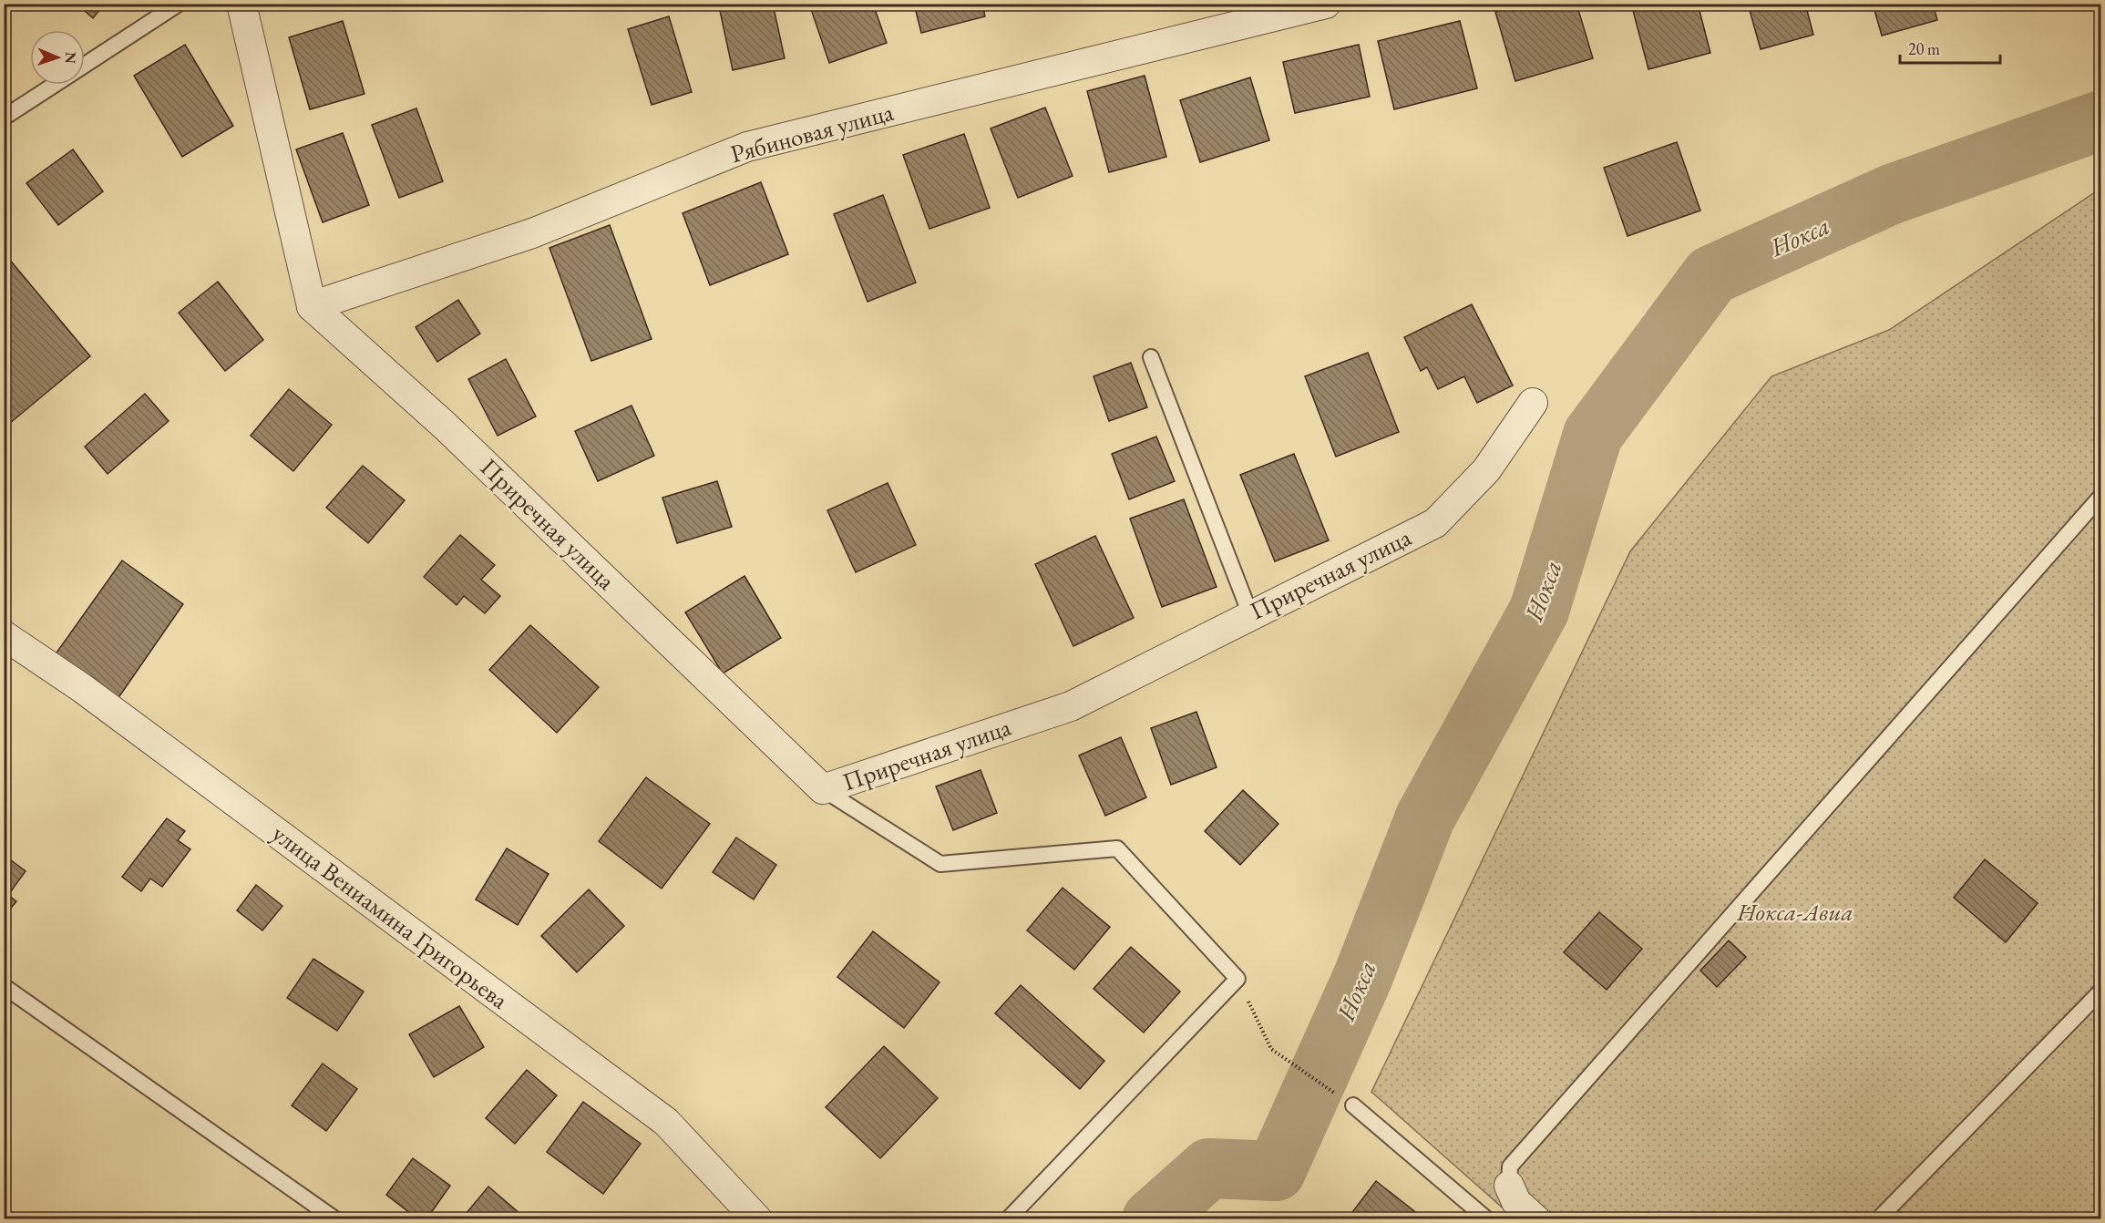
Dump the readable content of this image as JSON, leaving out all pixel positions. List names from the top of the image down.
{
  "streets": {
    "street": ["Рябиновая улица", "Приречная улица", "улица Вениамина Григорьева"]
  },
  "crossings": [
    ["Рябиновая улица", "Приречная улица"]
  ],
  "water": ["Нокса"],
  "parks": ["Нокса-Авиа"],
  "scale_bar": "20 m",
  "north": "right"
}
